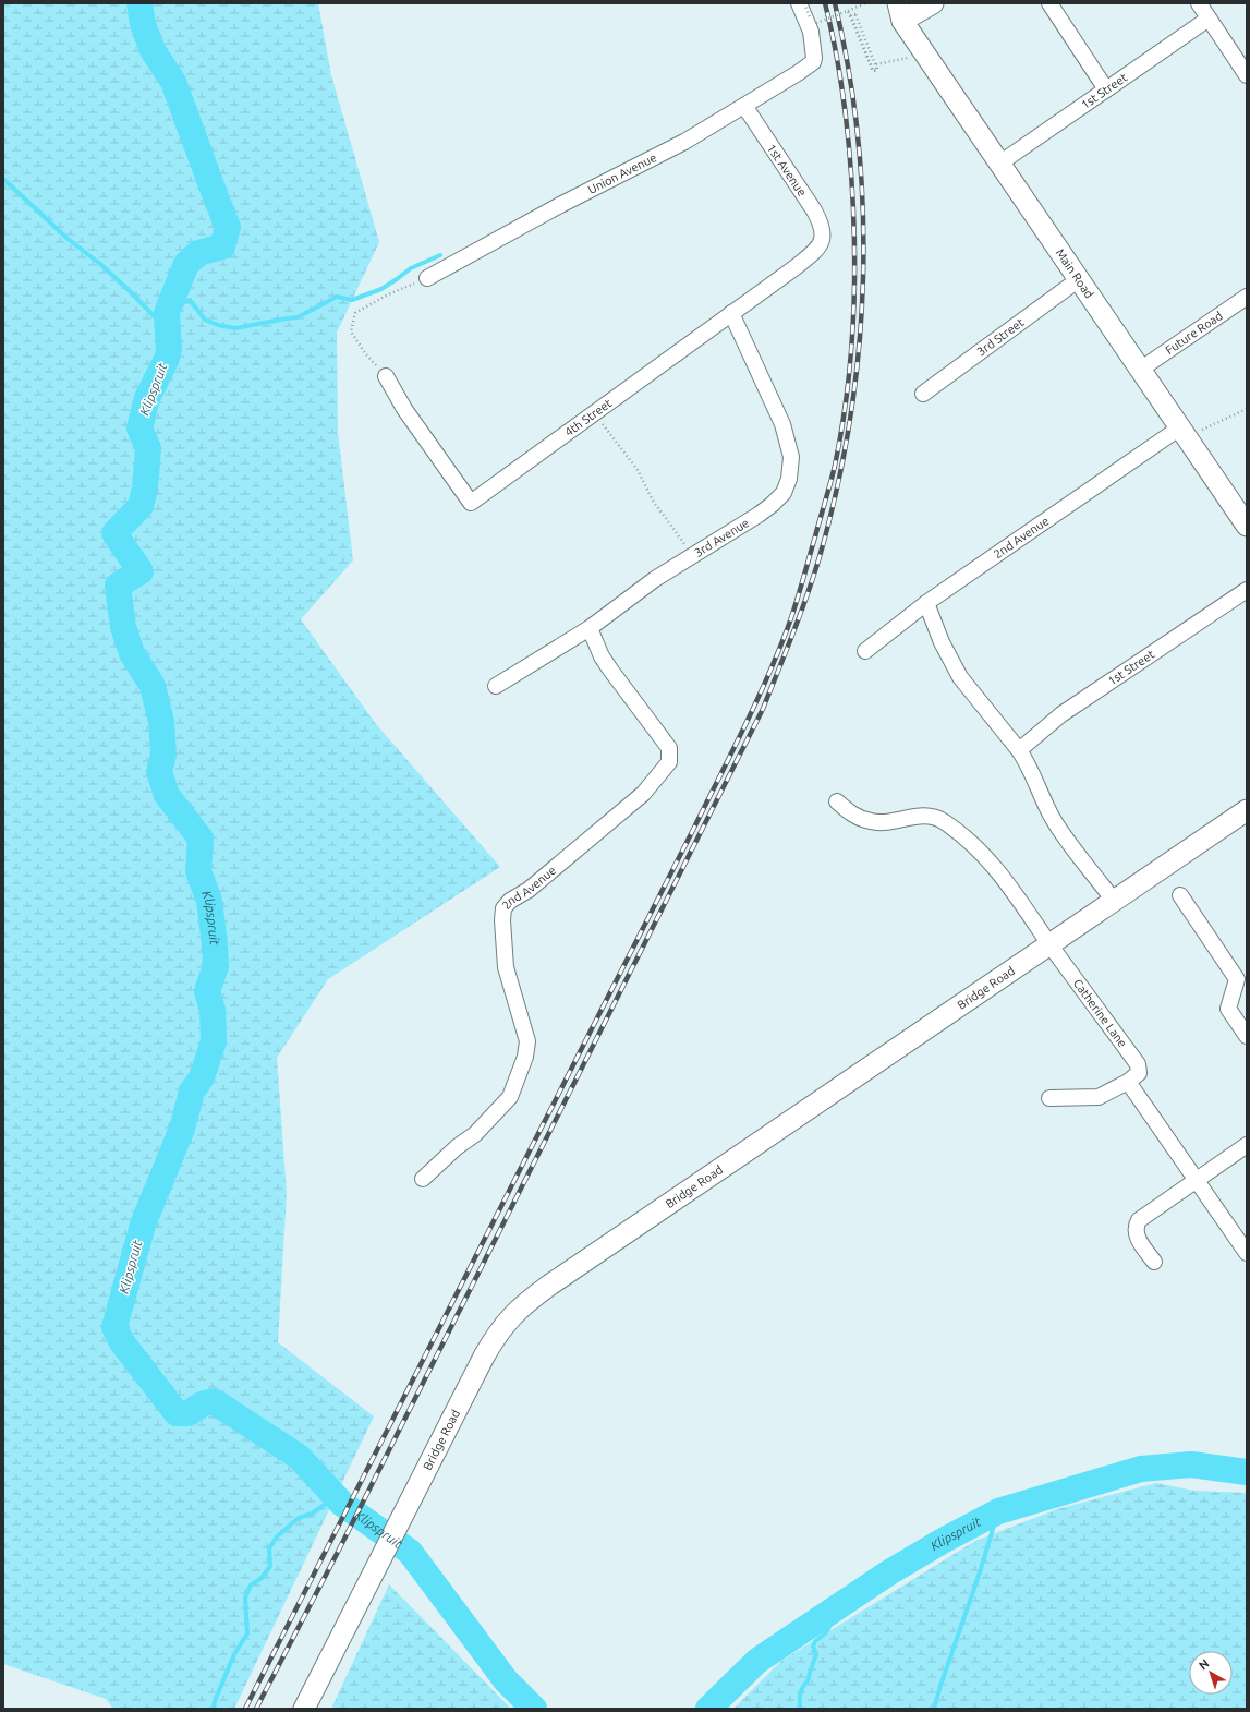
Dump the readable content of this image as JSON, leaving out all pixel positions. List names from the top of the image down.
{
  "streets": {
    "street": [
      "1st Street",
      "1st Avenue",
      "Union Avenue",
      "Main Road",
      "Future Road",
      "3rd Street",
      "4th Street",
      "3rd Avenue",
      "2nd Avenue",
      "Bridge Road",
      "Catherine Lane"
    ]
  },
  "crossings": [
    ["1st Street", "Main Road"],
    ["1st Avenue", "Union Avenue"],
    ["1st Avenue", "4th Street"],
    ["Main Road", "Future Road"],
    ["Main Road", "3rd Street"],
    ["Main Road", "2nd Avenue"],
    ["4th Street", "3rd Avenue"],
    ["3rd Avenue", "2nd Avenue"],
    ["Bridge Road", "Catherine Lane"]
  ],
  "water": ["Klipspruit"],
  "north": "top left"
}
